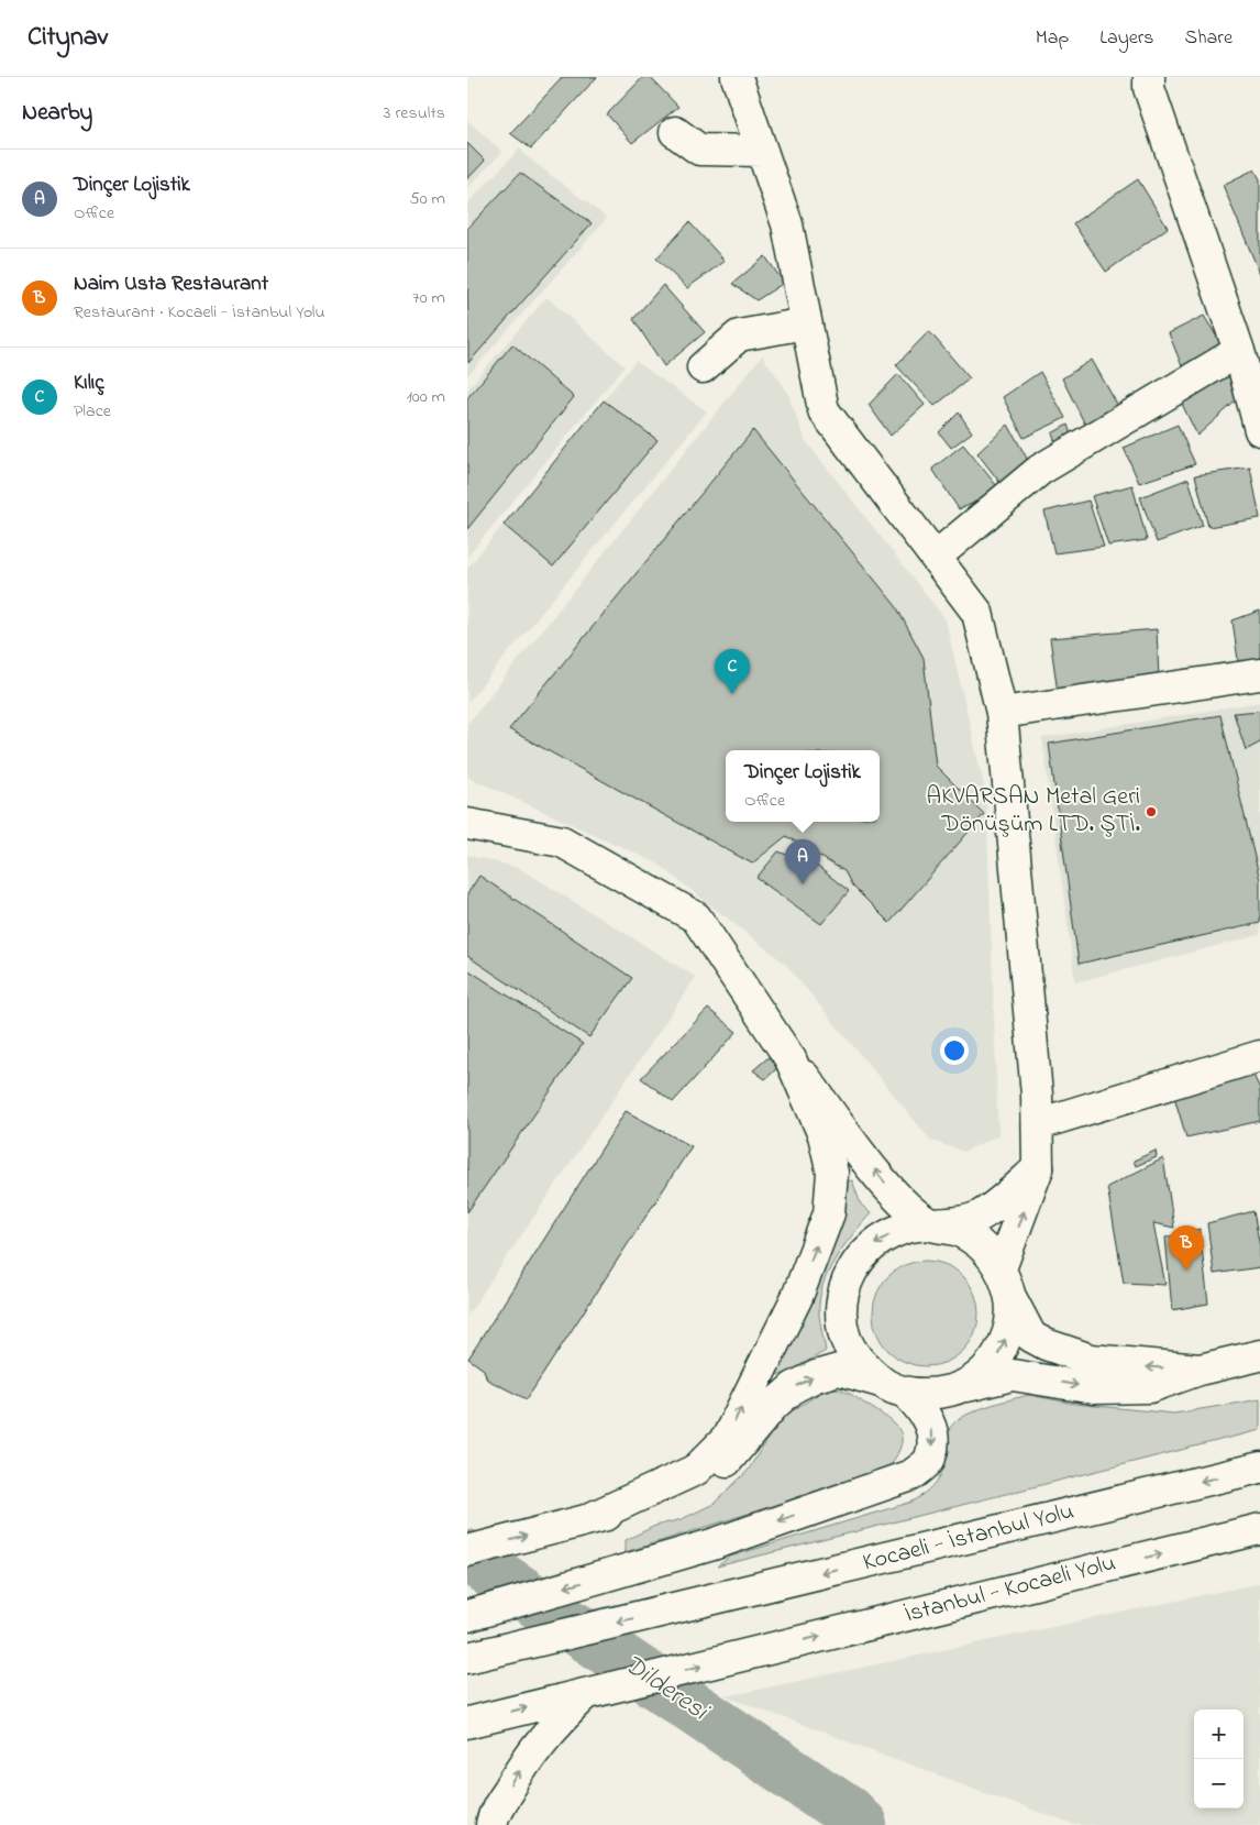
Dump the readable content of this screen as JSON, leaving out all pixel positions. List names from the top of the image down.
{
  "streets": {
    "main road": ["Kocaeli - İstanbul Yolu", "İstanbul - Kocaeli Yolu"]
  },
  "water": ["Dilderesi"],
  "places": ["AKVARSAN Metal Geri Dönüşüm LTD. ŞTİ."],
  "page": {
    "header": "Citynav",
    "nav": ["Map", "Layers", "Share"],
    "heading": ["Nearby", "3 results"],
    "list": [
      {
        "mark": "A",
        "name": "Dinçer Lojistik",
        "note": "Office",
        "value": "50 m"
      },
      {
        "mark": "B",
        "name": "Naim Usta Restaurant",
        "note": "Restaurant · Kocaeli - İstanbul Yolu",
        "value": "70 m"
      },
      {
        "mark": "C",
        "name": "Kılıç",
        "note": "Place",
        "value": "100 m"
      }
    ],
    "pins": ["C", "A", "B"],
    "popup": ["Dinçer Lojistik", "Office"],
    "map_buttons": ["+", "−"]
  }
}
